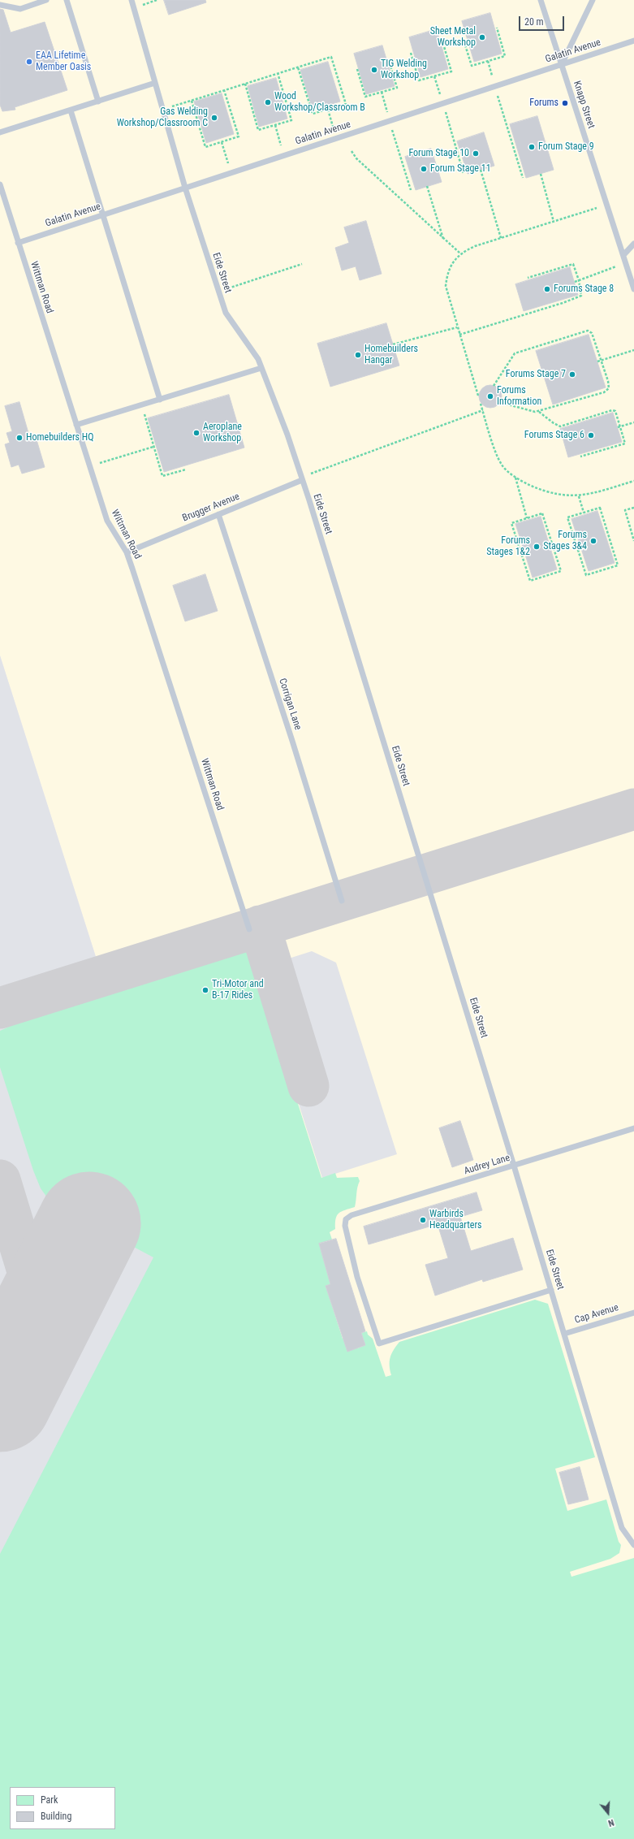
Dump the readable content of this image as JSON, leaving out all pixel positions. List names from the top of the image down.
{
  "streets": {
    "lane": [
      "Galatin Avenue",
      "Knapp Street",
      "Eide Street",
      "Wittman Road",
      "Brugger Avenue",
      "Corrigan Lane",
      "Audrey Lane",
      "Cap Avenue"
    ]
  },
  "crossings": [
    ["Galatin Avenue", "Knapp Street"],
    ["Galatin Avenue", "Eide Street"],
    ["Galatin Avenue", "Wittman Road"],
    ["Eide Street", "Brugger Avenue"],
    ["Eide Street", "Audrey Lane"],
    ["Eide Street", "Cap Avenue"],
    ["Wittman Road", "Brugger Avenue"],
    ["Brugger Avenue", "Corrigan Lane"]
  ],
  "places": [
    "Sheet Metal Workshop",
    "EAA Lifetime Member Oasis",
    "TIG Welding Workshop",
    "Wood Workshop/Classroom B",
    "Forums",
    "Gas Welding Workshop/Classroom C",
    "Forum Stage 9",
    "Forum Stage 10",
    "Forum Stage 11",
    "Forums Stage 8",
    "Homebuilders Hangar",
    "Forums Stage 7",
    "Forums Information",
    "Aeroplane Workshop",
    "Forums Stage 6",
    "Homebuilders HQ",
    "Forums Stages 3&4",
    "Forums Stages 1&2",
    "Tri-Motor and B-17 Rides",
    "Warbirds Headquarters"
  ],
  "legend": ["Park", "Building"],
  "scale_bar": "20 m",
  "north": "bottom"
}
